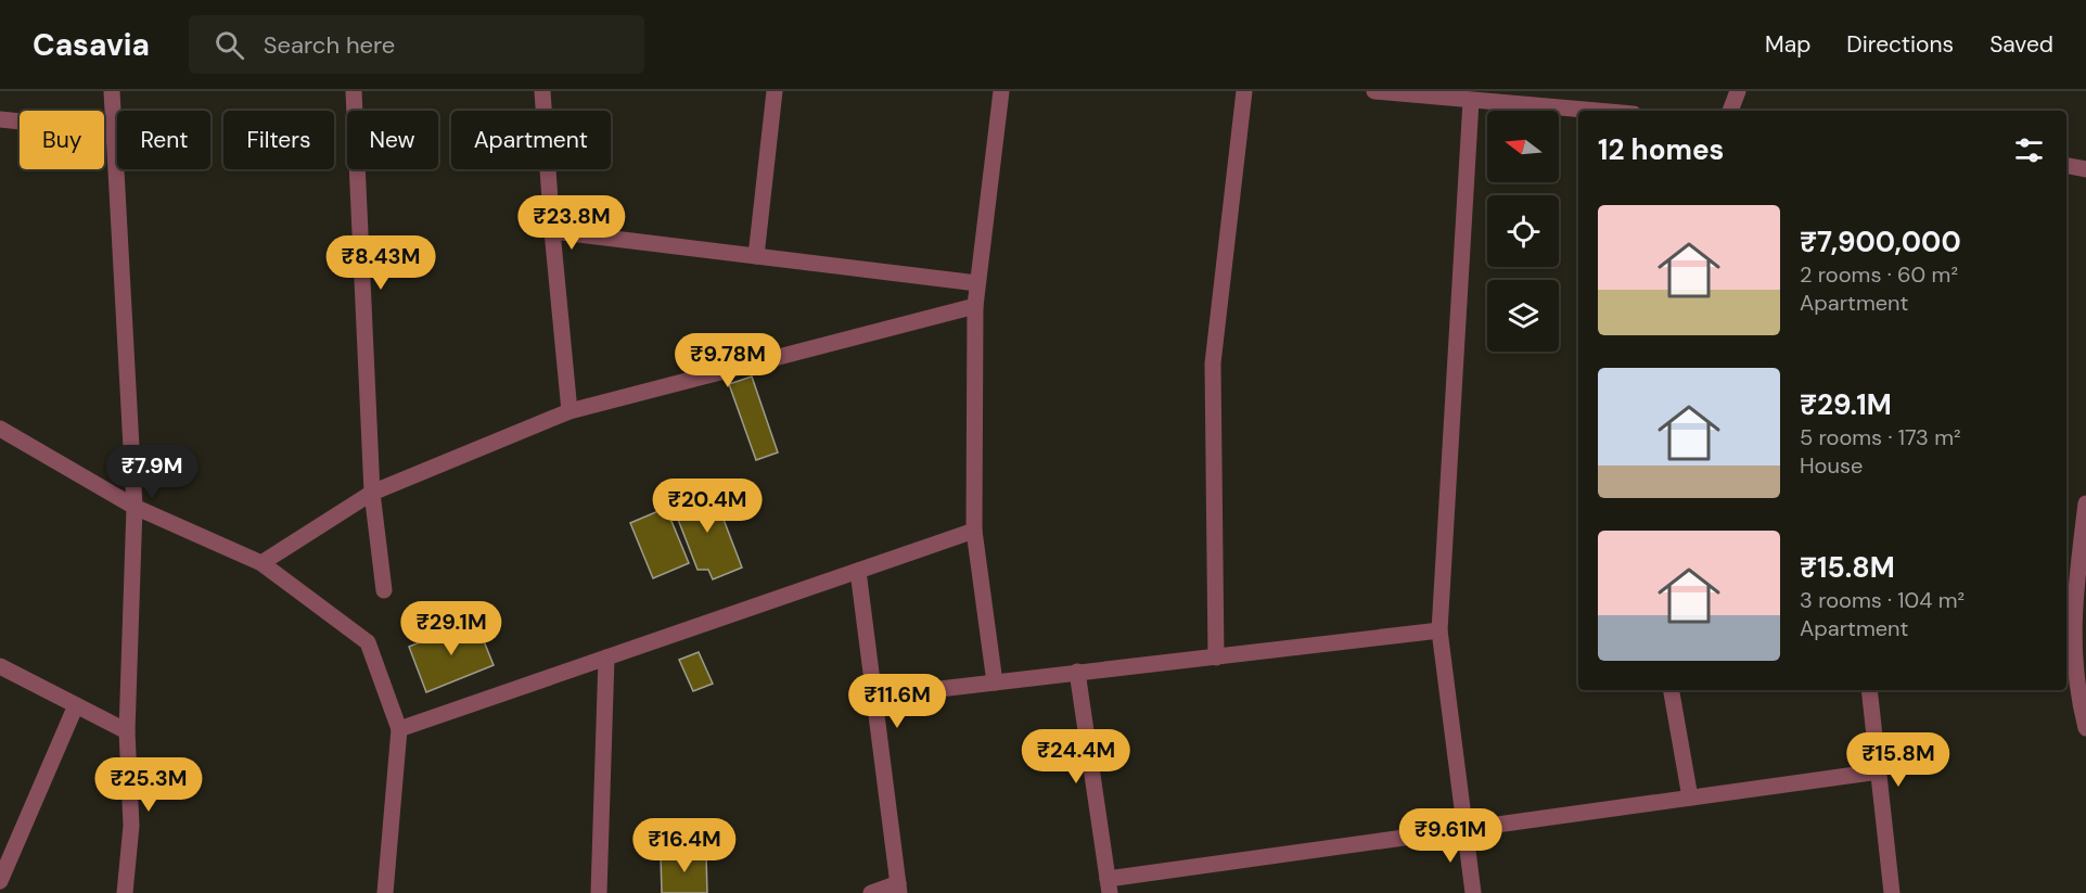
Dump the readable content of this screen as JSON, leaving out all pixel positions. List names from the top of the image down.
{
  "north": "left",
  "page": {
    "header": "Casavia",
    "search": "Search here",
    "nav": ["Map", "Directions", "Saved"],
    "chip": [
      "Buy",
      "Rent",
      "Filters",
      "New",
      "Apartment"
    ],
    "heading": "12 homes",
    "list": [
      {
        "name": "₹7,900,000",
        "note": "2 rooms · 60 m² · Apartment"
      },
      {
        "name": "₹29.1M",
        "note": "5 rooms · 173 m² · House"
      },
      {
        "name": "₹15.8M",
        "note": "3 rooms · 104 m² · Apartment"
      }
    ],
    "price": [
      "₹23.8M",
      "₹8.43M",
      "₹9.78M",
      "₹7.9M",
      "₹20.4M",
      "₹29.1M",
      "₹11.6M",
      "₹24.4M",
      "₹15.8M",
      "₹25.3M",
      "₹9.61M",
      "₹16.4M"
    ]
  }
}
